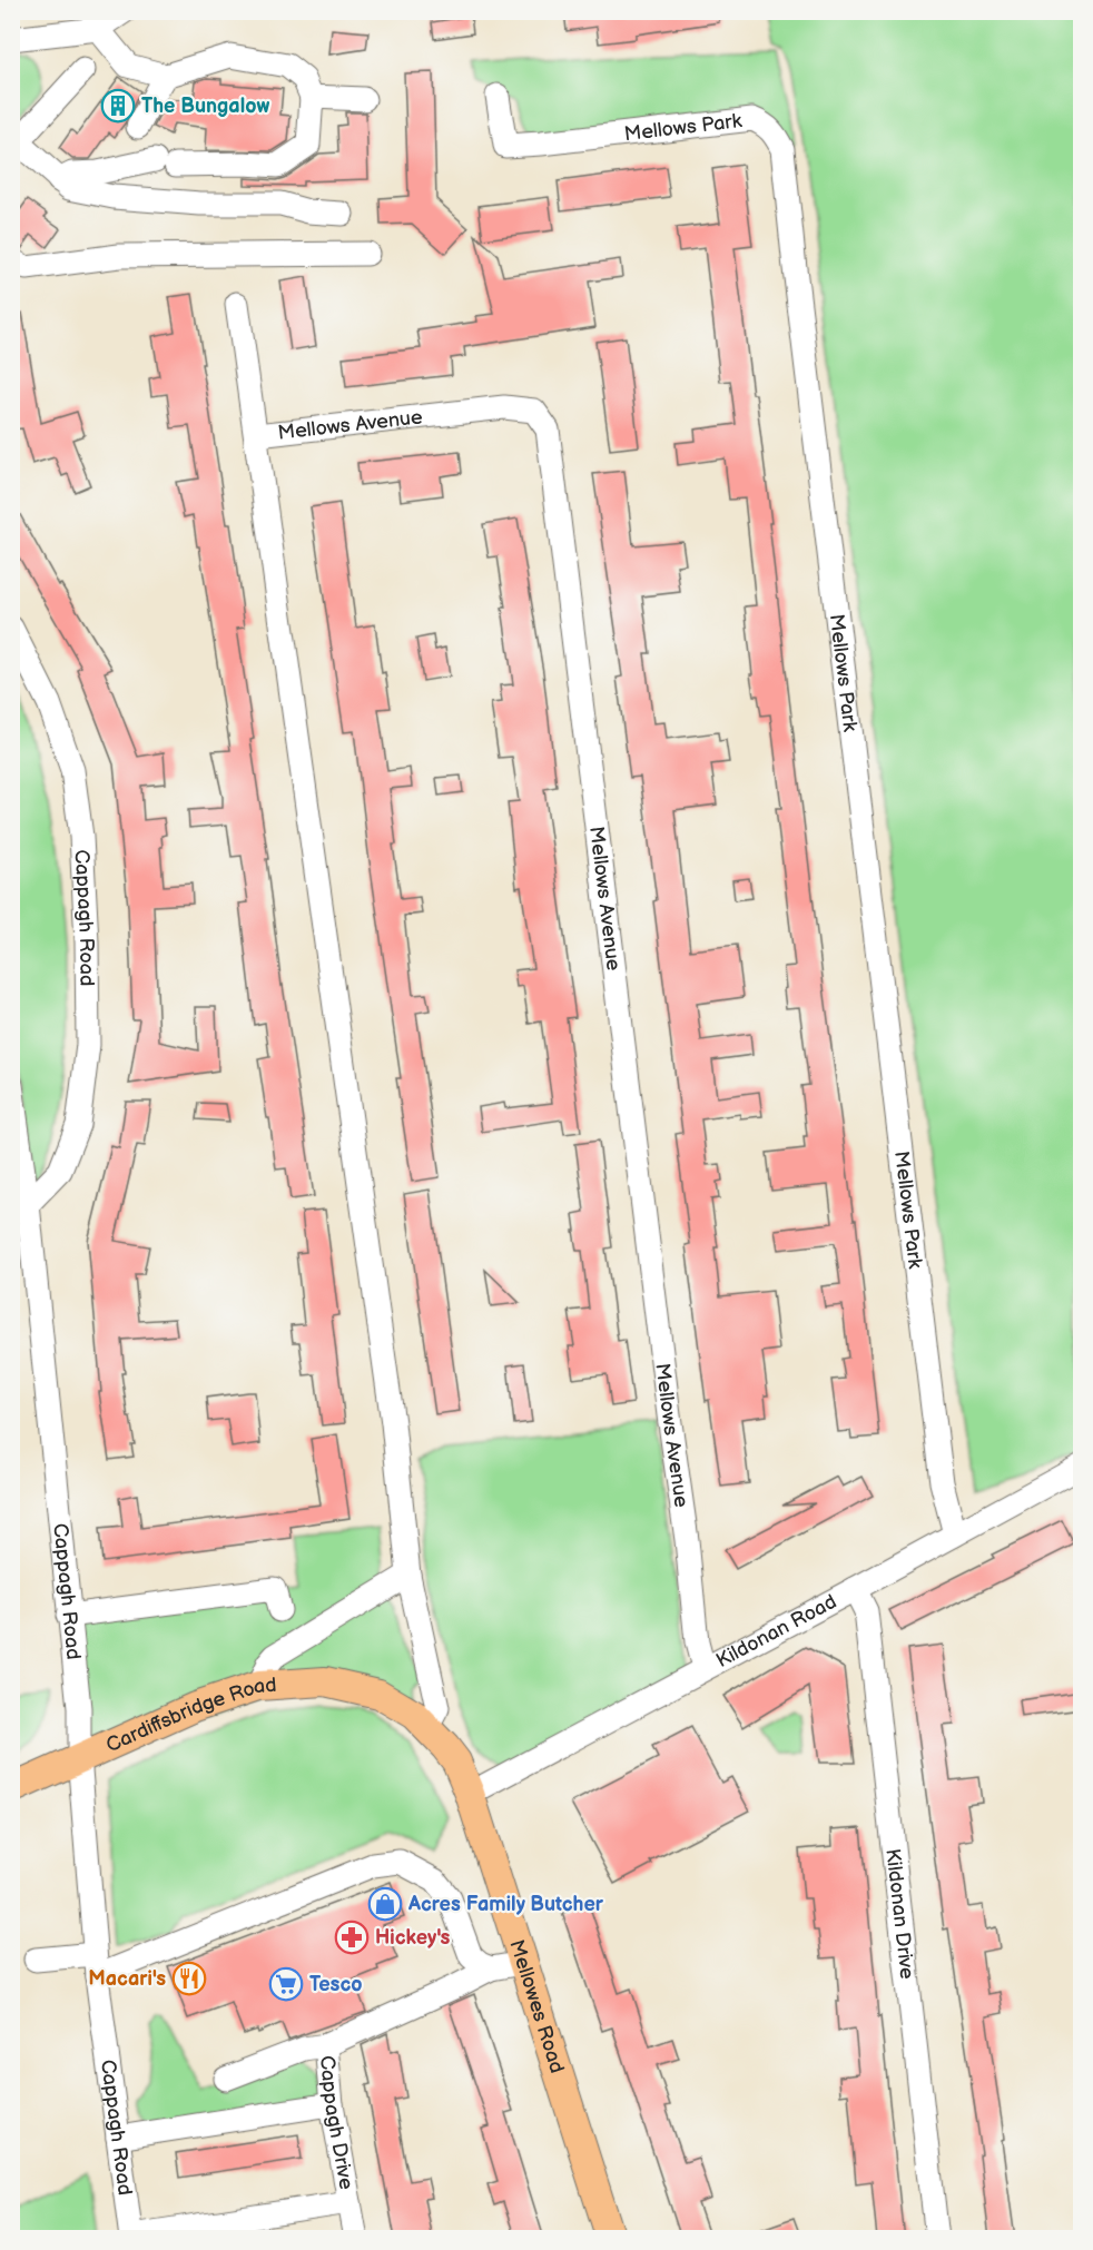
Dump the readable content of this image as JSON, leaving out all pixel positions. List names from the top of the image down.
{
  "streets": {
    "main road": ["Cardiffsbridge Road", "Mellowes Road"],
    "street": [
      "Mellows Park",
      "Mellows Avenue",
      "Cappagh Road",
      "Kildonan Road",
      "Kildonan Drive",
      "Cappagh Drive"
    ]
  },
  "crossings": [
    ["Mellows Park", "Kildonan Road"],
    ["Mellows Avenue", "Kildonan Road"],
    ["Cappagh Road", "Cardiffsbridge Road"],
    ["Cappagh Road", "Cappagh Drive"],
    ["Kildonan Road", "Kildonan Drive"],
    ["Kildonan Road", "Mellowes Road"],
    ["Cardiffsbridge Road", "Mellowes Road"]
  ],
  "places": {
    "building": ["The Bungalow"],
    "shop": ["Acres Family Butcher"],
    "pharmacy": ["Hickey's"],
    "restaurant": ["Macari's"],
    "supermarket": ["Tesco"]
  }
}
